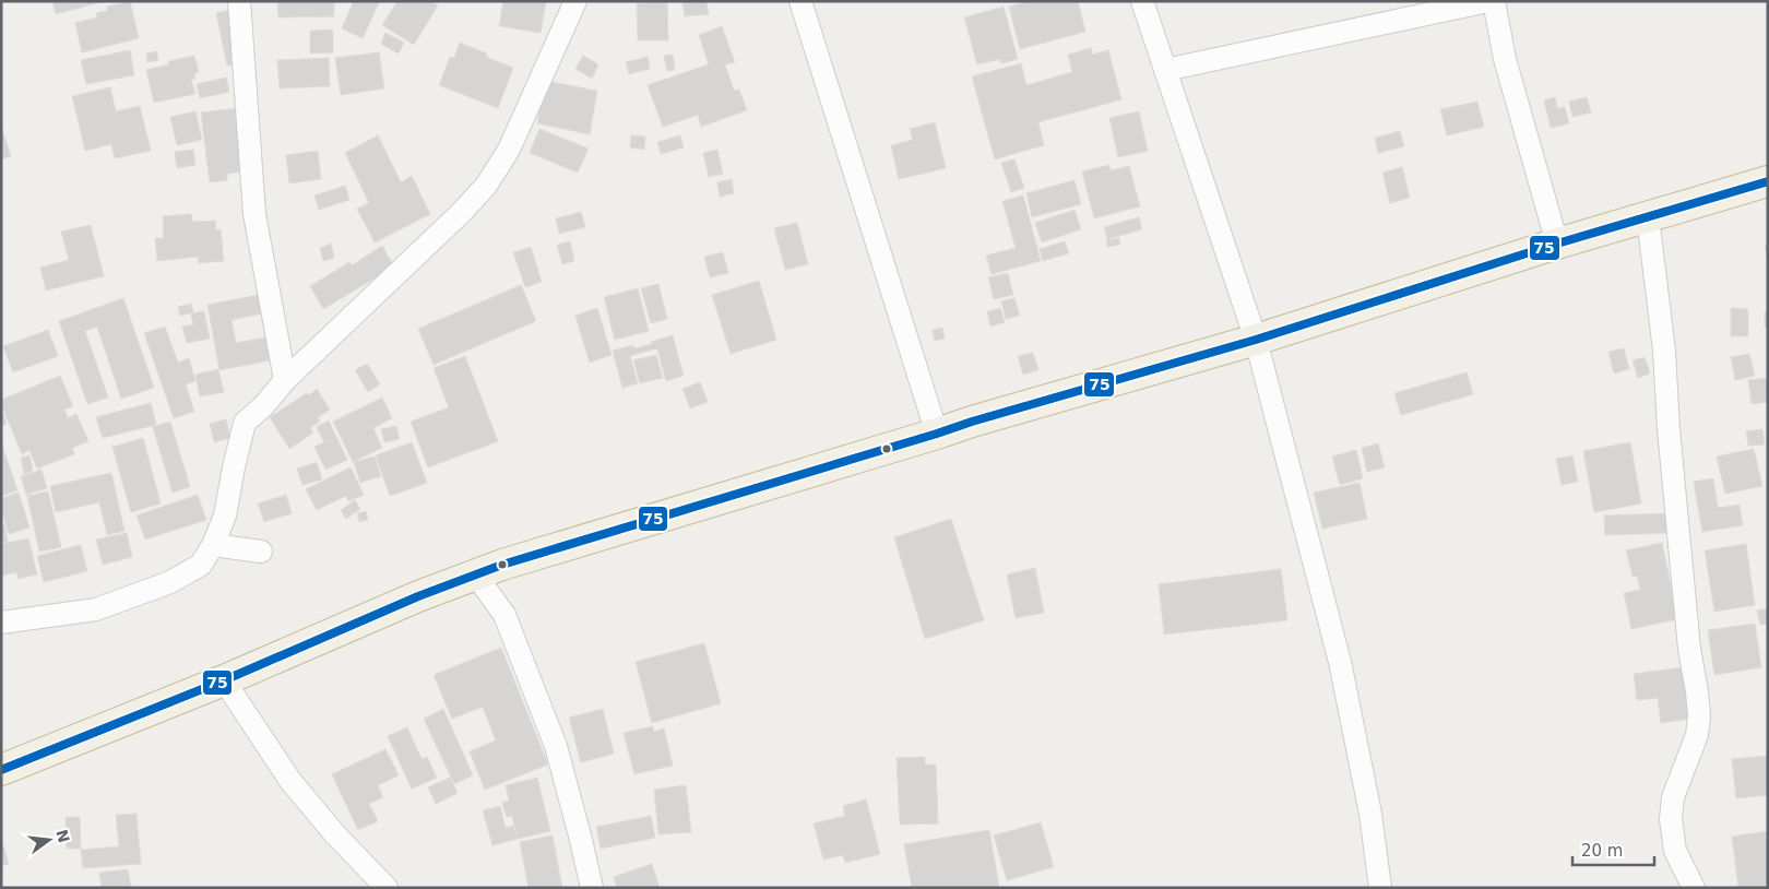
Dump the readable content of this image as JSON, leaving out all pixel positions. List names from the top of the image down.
{
  "lines": ["transit line 75"],
  "scale_bar": "20 m",
  "north": "right"
}
